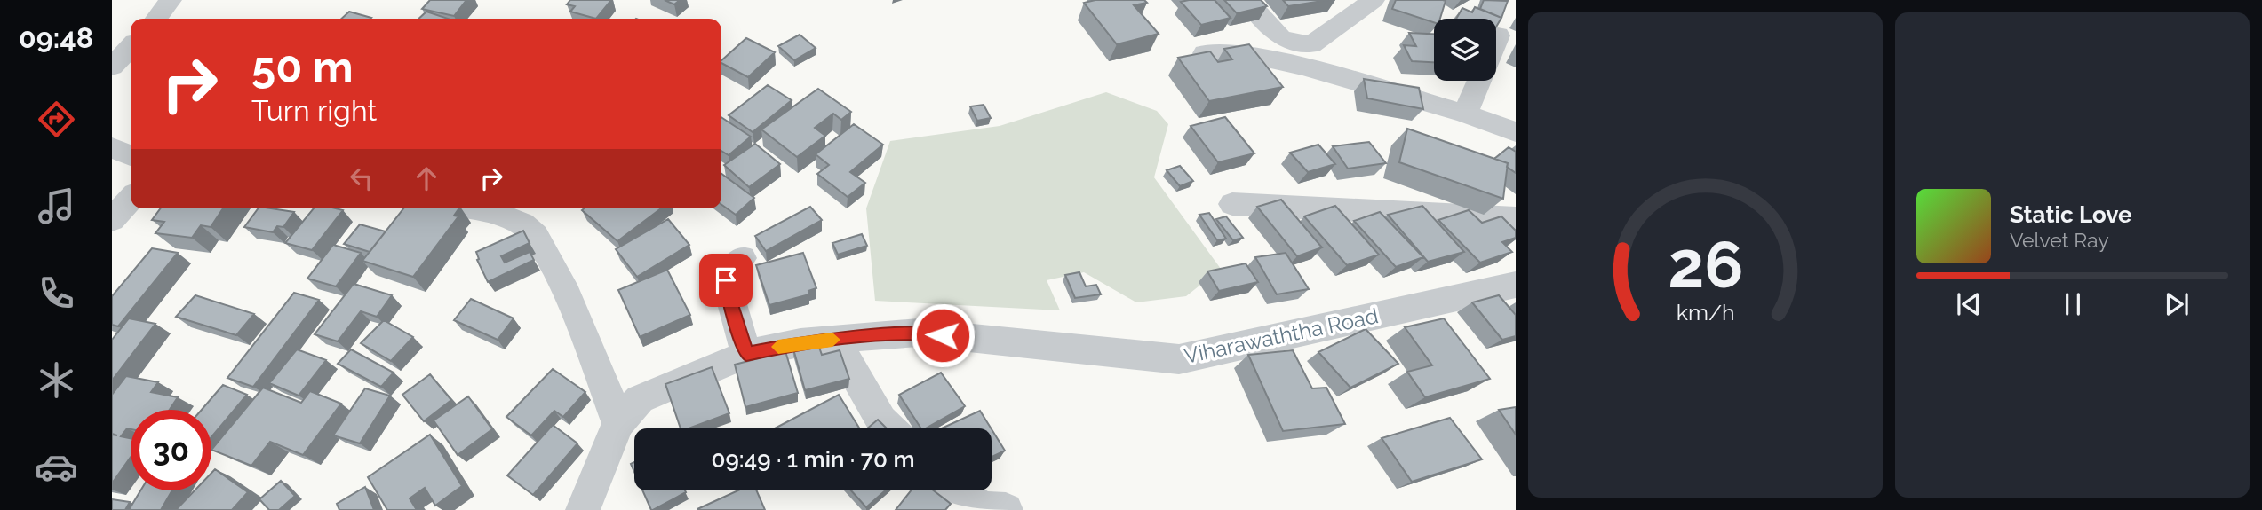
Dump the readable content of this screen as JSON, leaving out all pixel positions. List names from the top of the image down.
{
  "streets": {
    "street": ["Viharawaththa Road"]
  },
  "page": {
    "tabs": "09:48",
    "turn": ["50 m", "Turn right"],
    "song": ["Static Love", "Velvet Ray"],
    "limit": "30",
    "trip": "09:49 · 1 min · 70 m",
    "gauge": ["26", "km/h"]
  }
}
